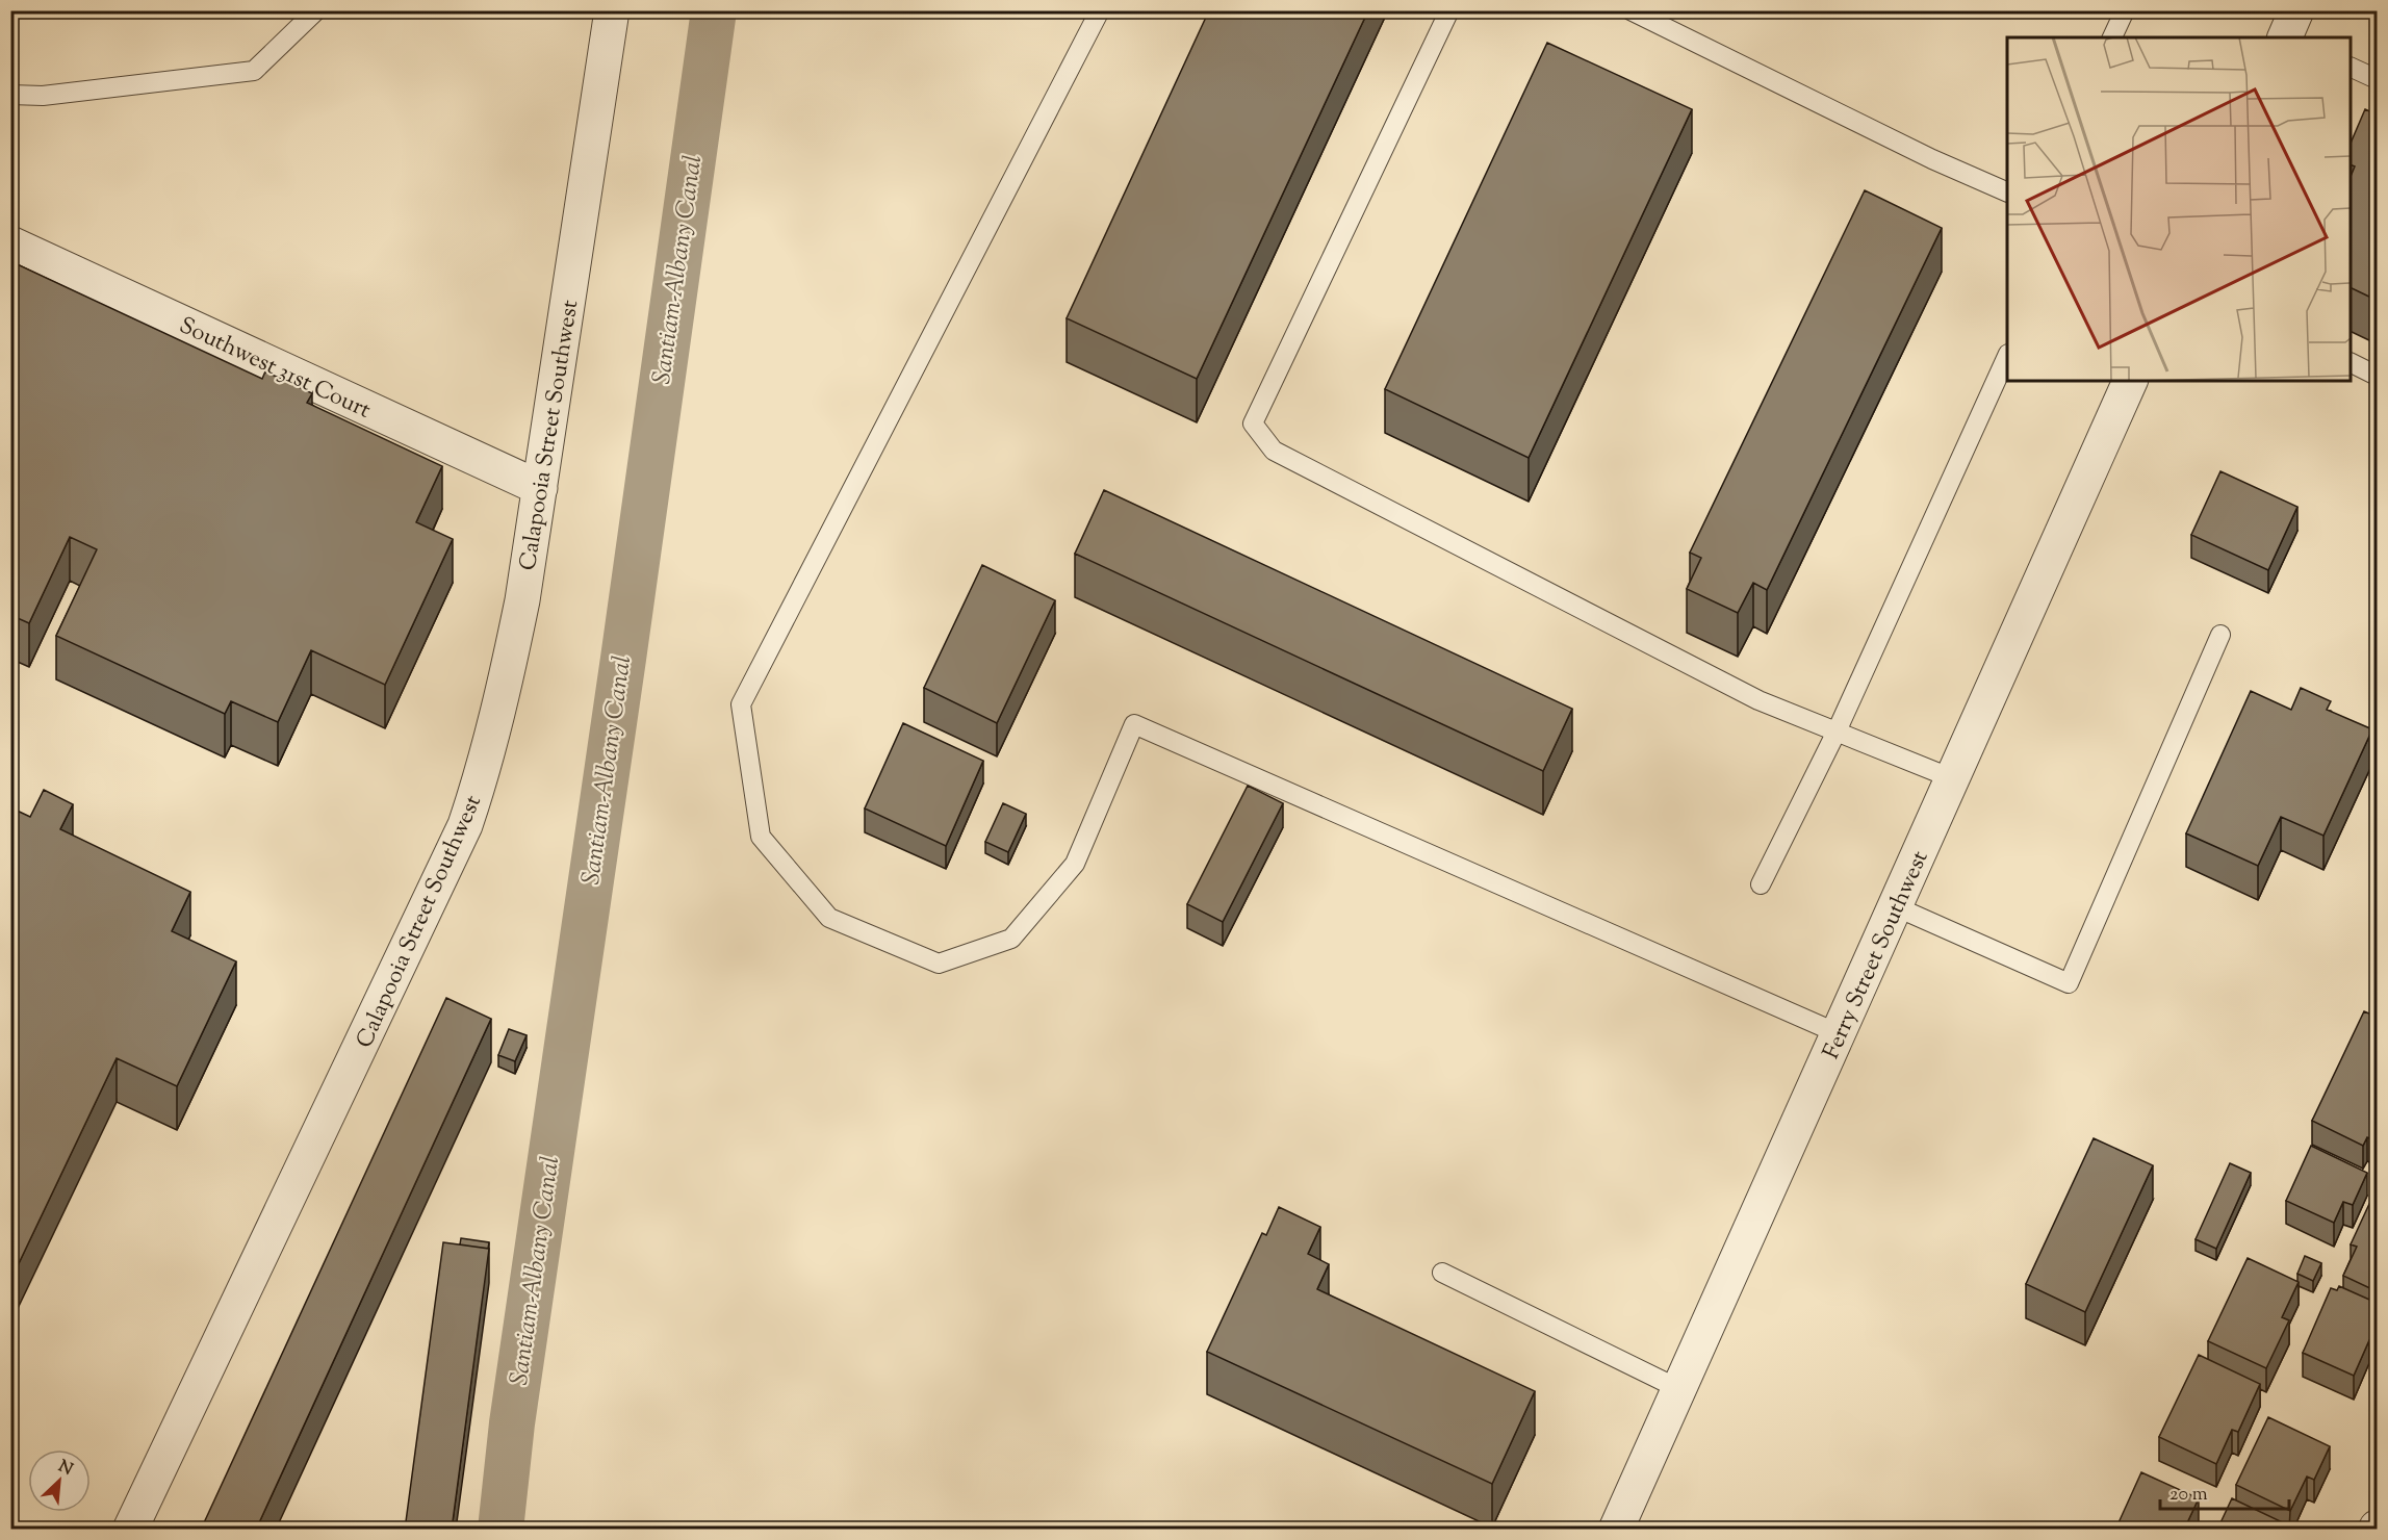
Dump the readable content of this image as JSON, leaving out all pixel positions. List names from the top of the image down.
{
  "streets": {
    "street": ["Southwest 31st Court", "Calapooia Street Southwest", "Ferry Street Southwest"]
  },
  "crossings": [
    ["Southwest 31st Court", "Calapooia Street Southwest"]
  ],
  "water": ["Santiam-Albany Canal"],
  "scale_bar": "20 m",
  "north": "top right"
}
